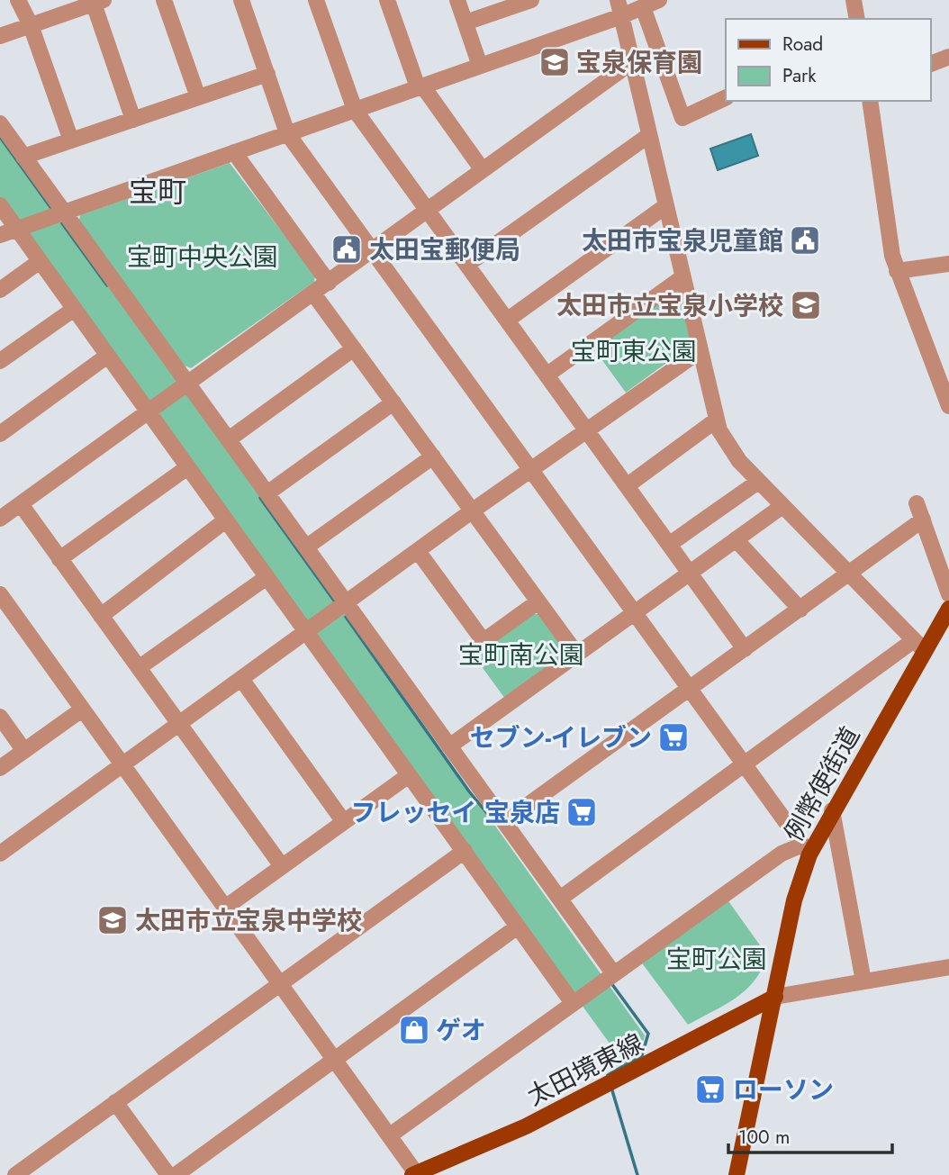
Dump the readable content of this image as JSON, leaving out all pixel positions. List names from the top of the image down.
{
  "streets": {
    "main road": ["例幣使街道", "太田境東線"]
  },
  "crossings": [
    ["例幣使街道", "太田境東線"]
  ],
  "districts": ["宝町"],
  "parks": [
    "宝町中央公園",
    "宝町東公園",
    "宝町南公園",
    "宝町公園"
  ],
  "places": {
    "school or university": ["宝泉保育園", "太田市立宝泉小学校", "太田市立宝泉中学校"],
    "public building": ["太田市宝泉児童館", "太田宝郵便局"],
    "supermarket": ["セブン-イレブン", "フレッセイ 宝泉店", "ローソン"],
    "shop": ["ゲオ"]
  },
  "legend": ["Road", "Park"],
  "scale_bar": "100 m"
}
